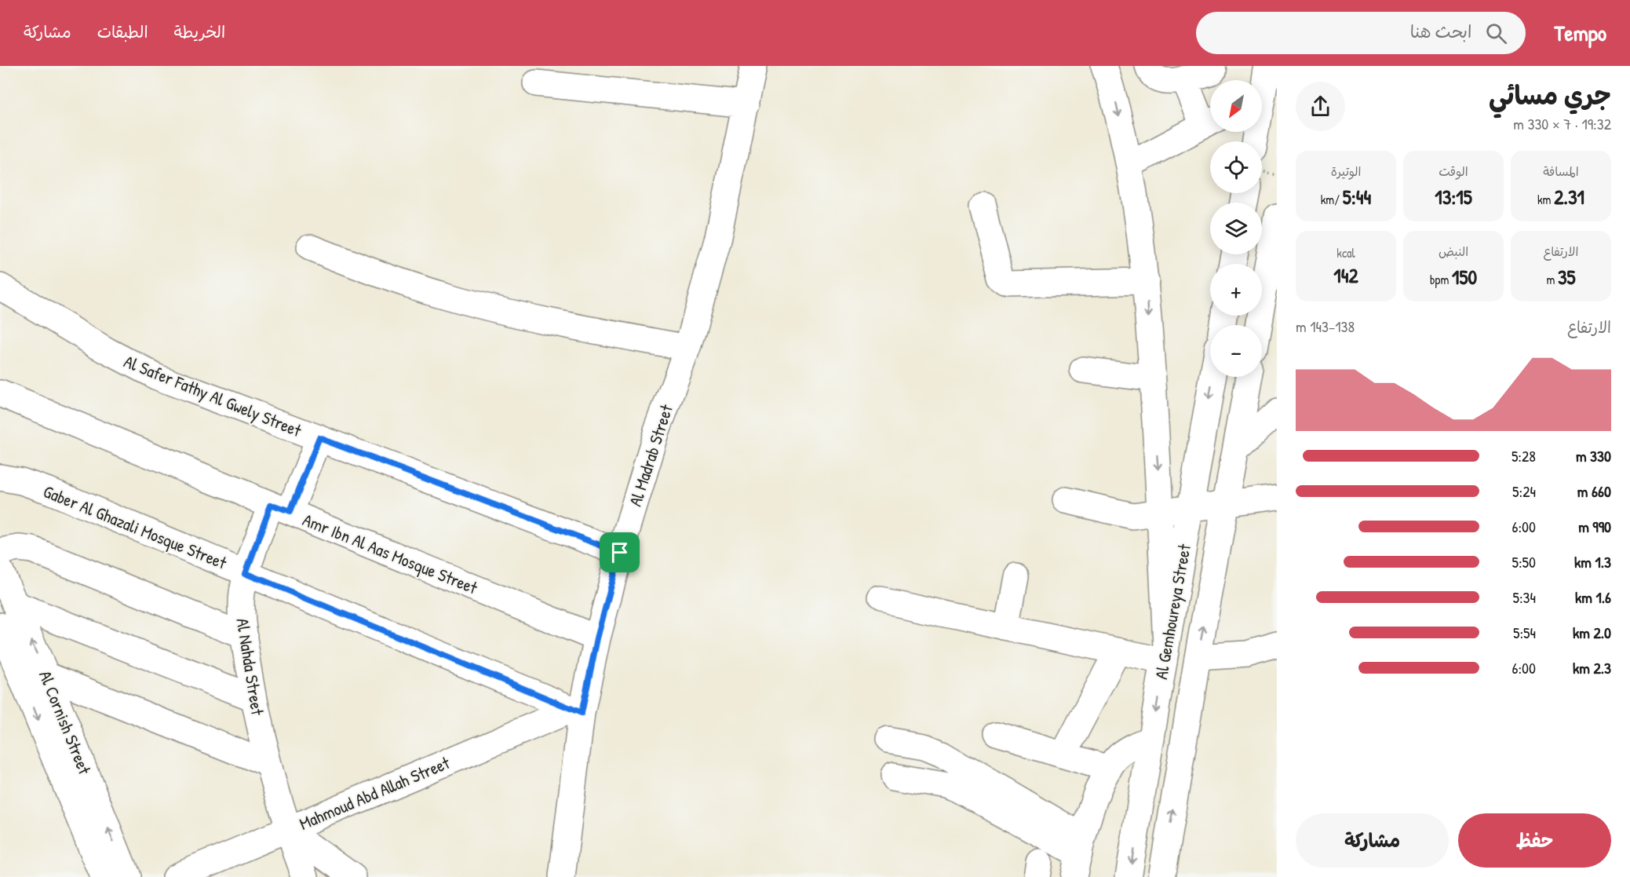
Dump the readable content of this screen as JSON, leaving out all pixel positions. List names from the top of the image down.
{
  "streets": {
    "street": [
      "Al Safer Fathy Al Gwely Street",
      "Al Madrab Street",
      "Gaber Al Ghazali Mosque Street",
      "Amr Ibn Al Aas Mosque Street",
      "Al Gemhoureya Street",
      "Al Nahda Street",
      "Al Cornish Street",
      "Mahmoud Abd Allah Street"
    ]
  },
  "crossings": [
    ["Al Safer Fathy Al Gwely Street", "Al Madrab Street"],
    ["Al Safer Fathy Al Gwely Street", "Al Nahda Street"],
    ["Al Madrab Street", "Gaber Al Ghazali Mosque Street"],
    ["Al Madrab Street", "Amr Ibn Al Aas Mosque Street"],
    ["Al Madrab Street", "Mahmoud Abd Allah Street"],
    ["Gaber Al Ghazali Mosque Street", "Al Nahda Street"],
    ["Gaber Al Ghazali Mosque Street", "Mahmoud Abd Allah Street"],
    ["Amr Ibn Al Aas Mosque Street", "Al Nahda Street"],
    ["Al Nahda Street", "Mahmoud Abd Allah Street"]
  ],
  "north": "bottom left",
  "page": {
    "header": "Tempo",
    "search": "ابحث هنا",
    "nav": ["الخريطة", "الطبقات", "مشاركة"],
    "heading": ["جري مسائي", "19:32 · 7 × 330 m"],
    "map_buttons": ["+", "−"],
    "stats": [
      ["المسافة", "2.31 km"],
      ["الوقت", "13:15"],
      ["الوتيرة", "5:44 /km"],
      ["الارتفاع", "35 m"],
      ["النبض", "150 bpm"],
      ["kcal", "142"]
    ],
    "chart": ["الارتفاع", "138–143 m"],
    "list": [
      {
        "name": "330 m",
        "note": "5:28"
      },
      {
        "name": "660 m",
        "note": "5:24"
      },
      {
        "name": "990 m",
        "note": "6:00"
      },
      {
        "name": "1.3 km",
        "note": "5:50"
      },
      {
        "name": "1.6 km",
        "note": "5:34"
      },
      {
        "name": "2.0 km",
        "note": "5:54"
      },
      {
        "name": "2.3 km",
        "note": "6:00"
      }
    ],
    "buttons": ["حفظ", "مشاركة"]
  }
}
